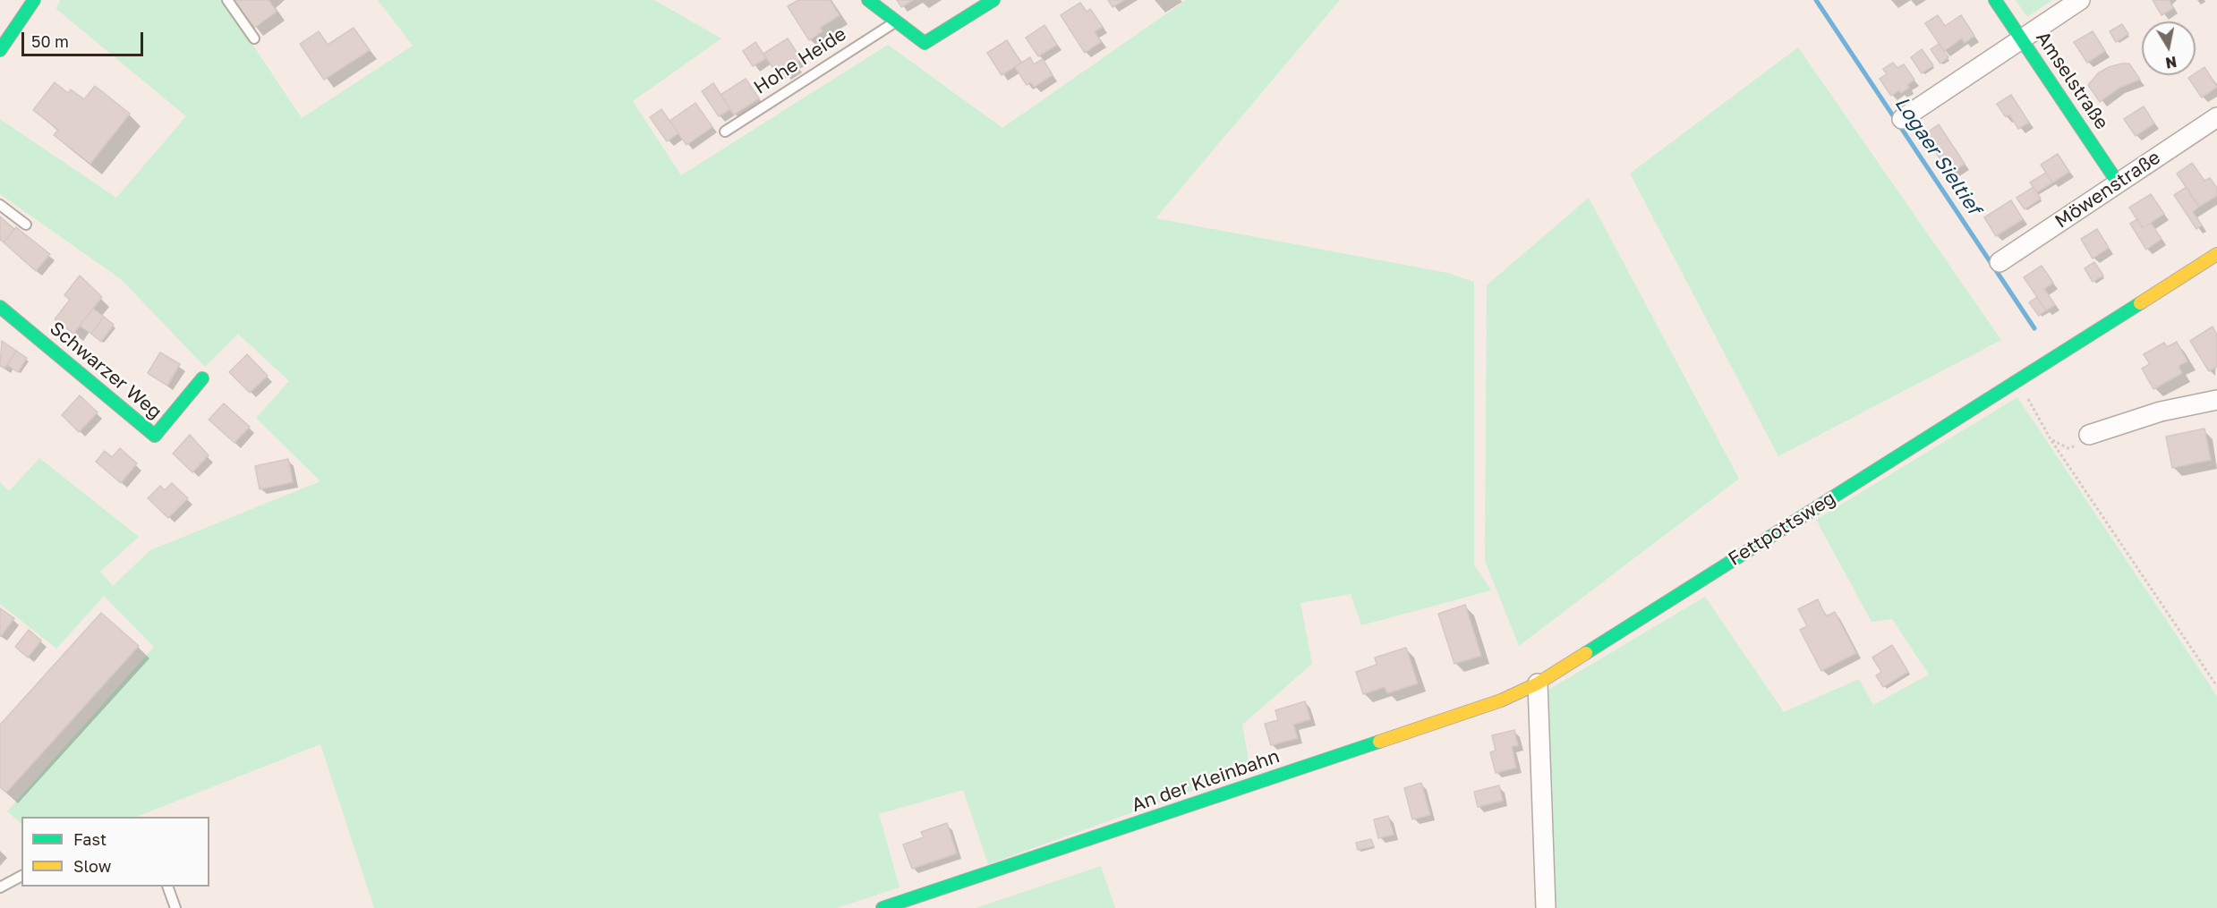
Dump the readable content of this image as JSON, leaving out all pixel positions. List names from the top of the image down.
{
  "streets": {
    "street": [
      "Amselstraße",
      "Möwenstraße",
      "Schwarzer Weg",
      "Fettpottsweg",
      "An der Kleinbahn"
    ],
    "lane": ["Hohe Heide"]
  },
  "crossings": [
    ["Amselstraße", "Möwenstraße"],
    ["Fettpottsweg", "An der Kleinbahn"]
  ],
  "water": ["Logaer Sieltief"],
  "legend": ["Fast", "Slow"],
  "scale_bar": "50 m",
  "north": "bottom"
}
